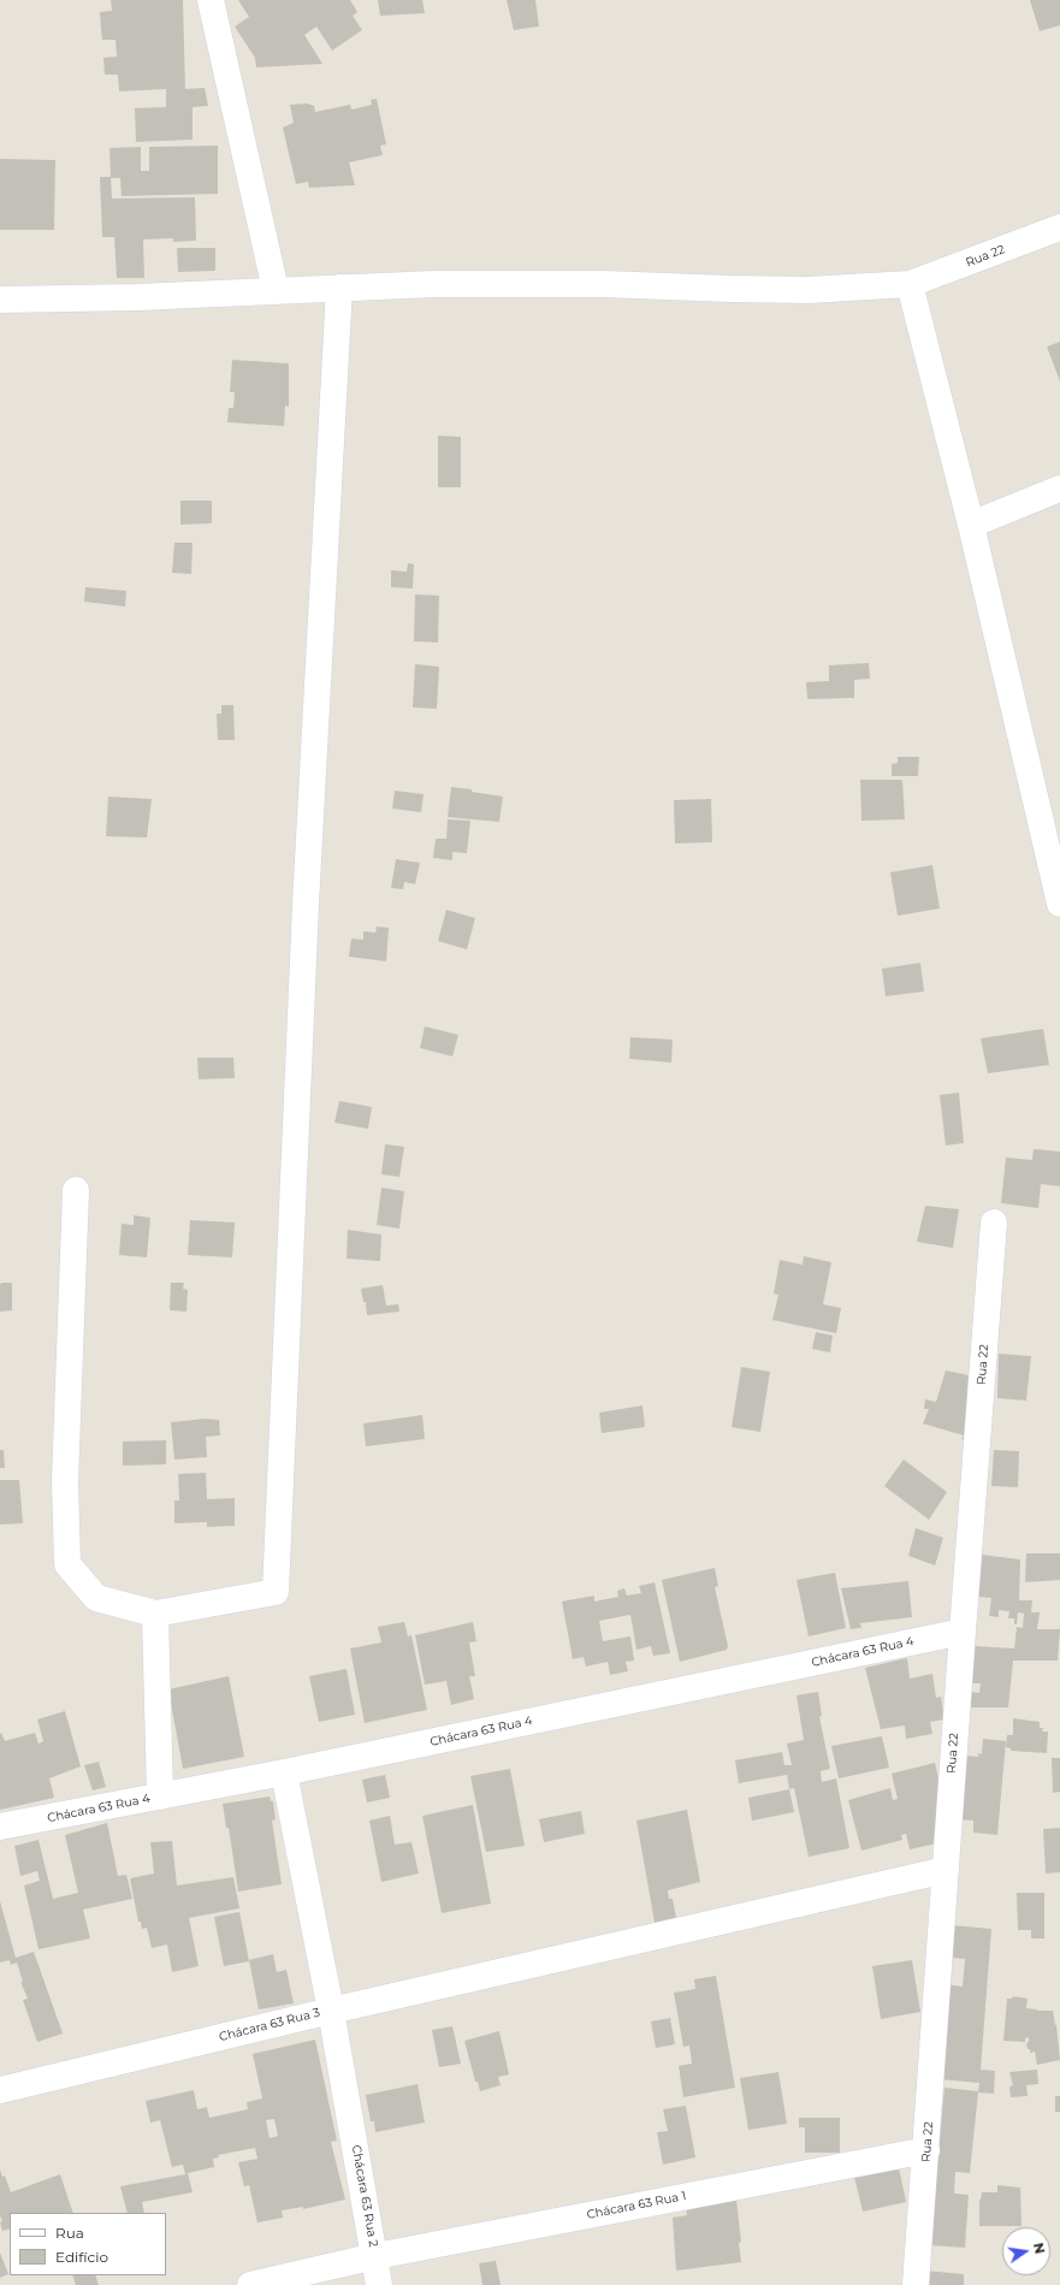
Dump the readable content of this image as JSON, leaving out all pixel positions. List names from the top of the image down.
{
  "streets": {
    "street": [
      "Rua 22",
      "Chácara 63 Rua 4",
      "Chácara 63 Rua 3",
      "Chácara 63 Rua 2",
      "Chácara 63 Rua 1"
    ]
  },
  "crossings": [
    ["Rua 22", "Chácara 63 Rua 4"],
    ["Rua 22", "Chácara 63 Rua 1"],
    ["Chácara 63 Rua 4", "Chácara 63 Rua 3"],
    ["Chácara 63 Rua 3", "Chácara 63 Rua 2"],
    ["Chácara 63 Rua 2", "Chácara 63 Rua 1"]
  ],
  "legend": ["Rua", "Edifício"],
  "north": "right"
}
